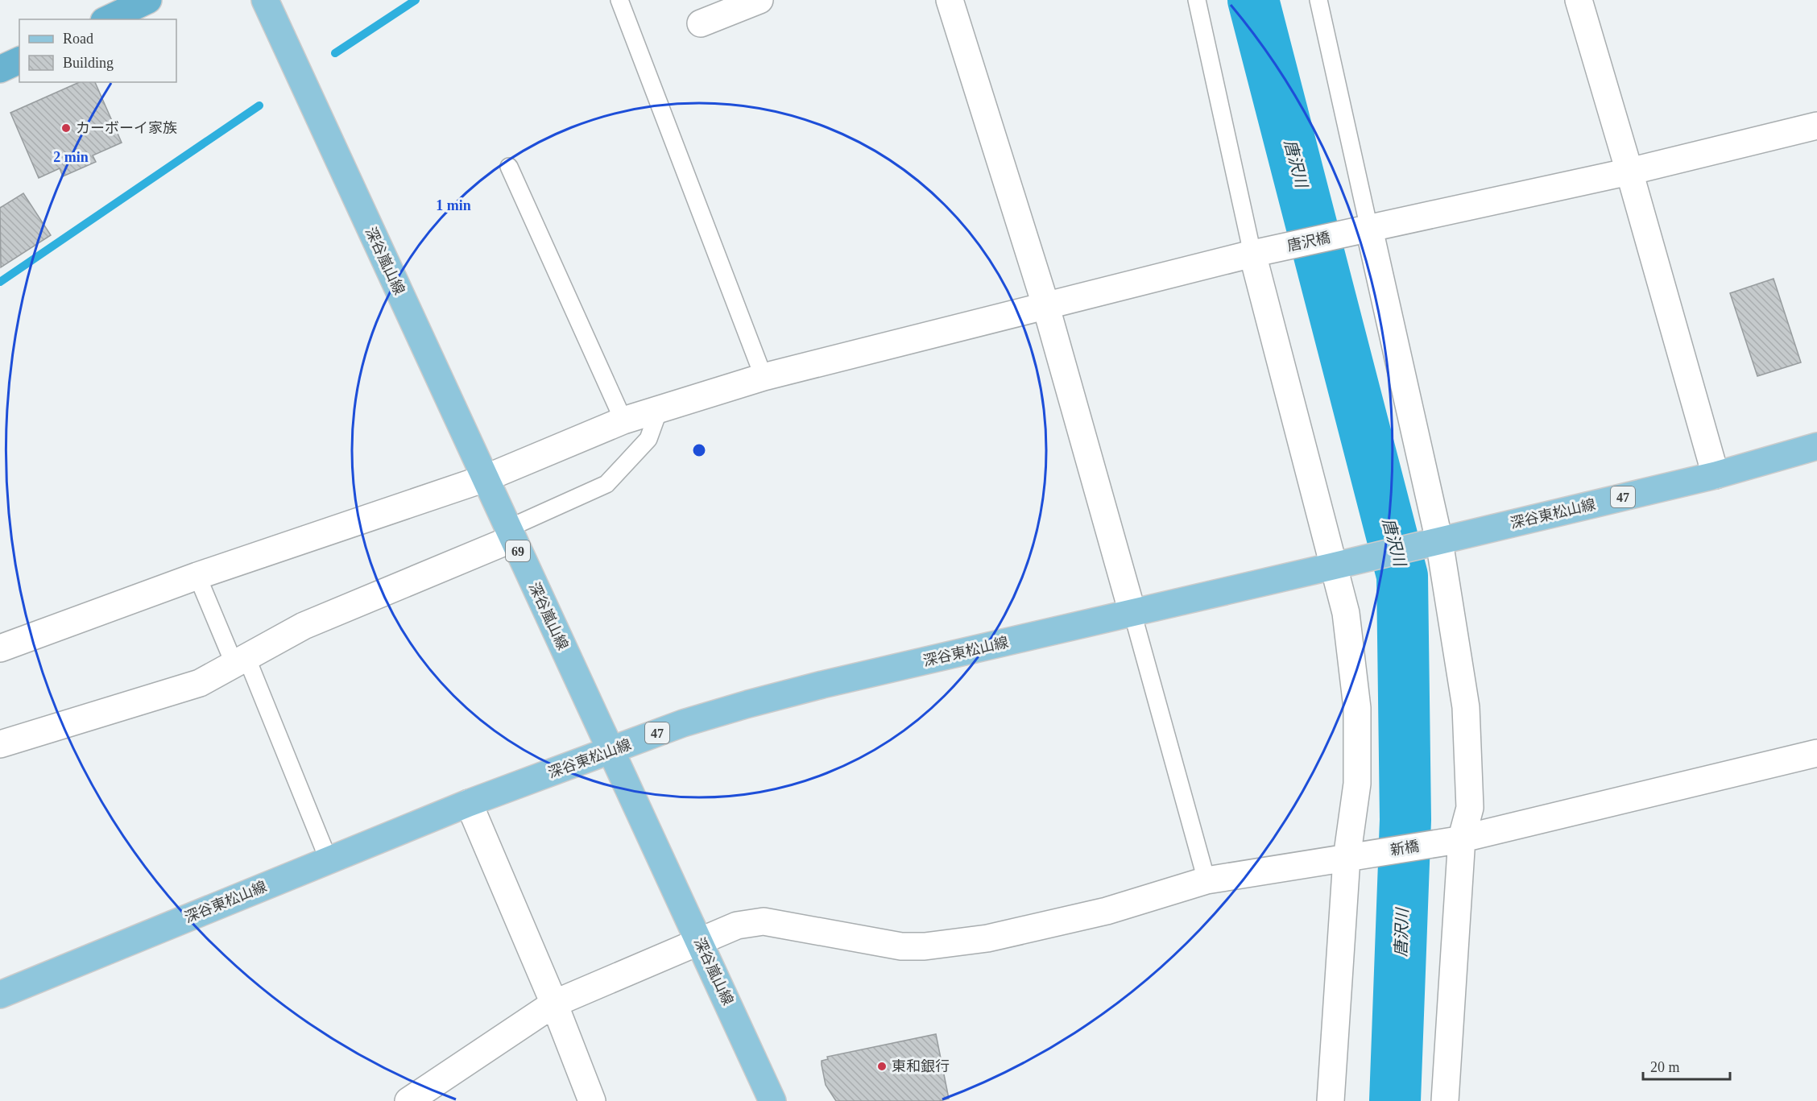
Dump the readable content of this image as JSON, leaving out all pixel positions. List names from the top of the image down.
{
  "streets": {
    "main road": [
      "深谷嵐山線",
      "47",
      "深谷東松山線",
      "69"
    ],
    "street": ["唐沢橋", "新橋"]
  },
  "crossings": [
    ["唐沢橋", "深谷嵐山線"],
    ["深谷嵐山線", "深谷東松山線"],
    ["深谷嵐山線", "新橋"],
    ["47", "深谷東松山線"]
  ],
  "water": ["唐沢川"],
  "places": ["カーボーイ家族", "東和銀行"],
  "legend": ["Road", "Building"],
  "scale_bar": "20 m",
  "rings": ["2 min", "1 min"]
}
